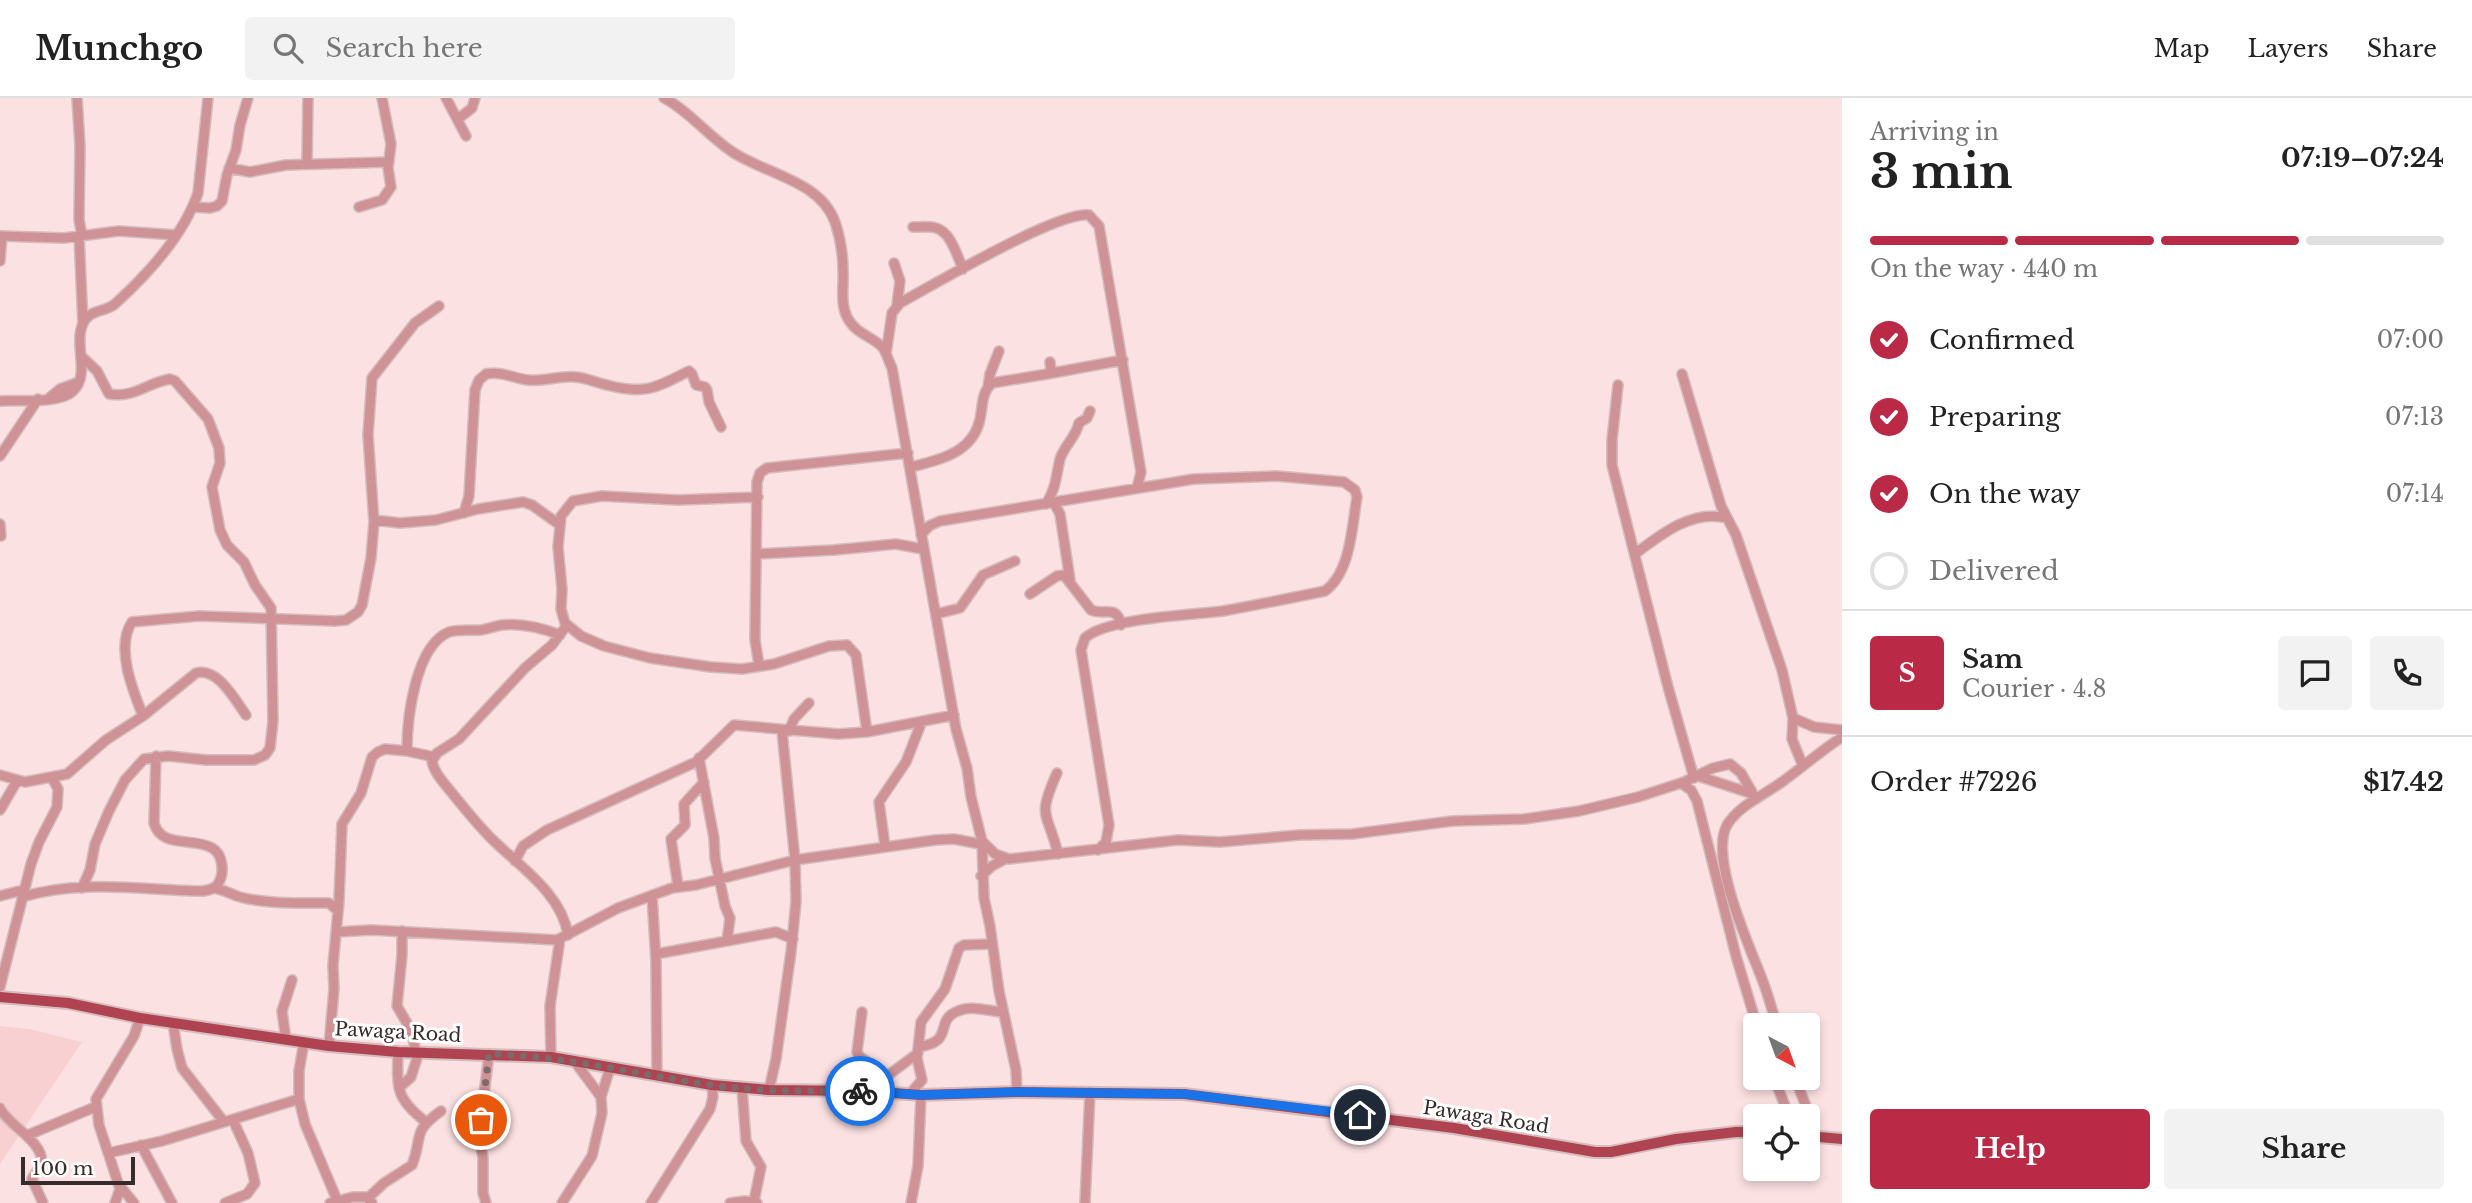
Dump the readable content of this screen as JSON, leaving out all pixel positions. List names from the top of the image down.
{
  "streets": {
    "main road": ["Pawaga Road"]
  },
  "scale_bar": "100 m",
  "north": "bottom right",
  "page": {
    "header": "Munchgo",
    "search": "Search here",
    "nav": ["Map", "Layers", "Share"],
    "heading": ["3 min", "Arriving in", "07:19–07:24"],
    "panel": [
      "Sam",
      "Courier · 4.8",
      "Order #7226",
      "$17.42"
    ],
    "bar": "On the way · 440 m",
    "list": [
      ["Confirmed", "07:00"],
      ["Preparing", "07:13"],
      ["On the way", "07:14"],
      "Delivered"
    ],
    "round": "S",
    "buttons": ["Help", "Share"],
    "scale": "100 m"
  }
}
